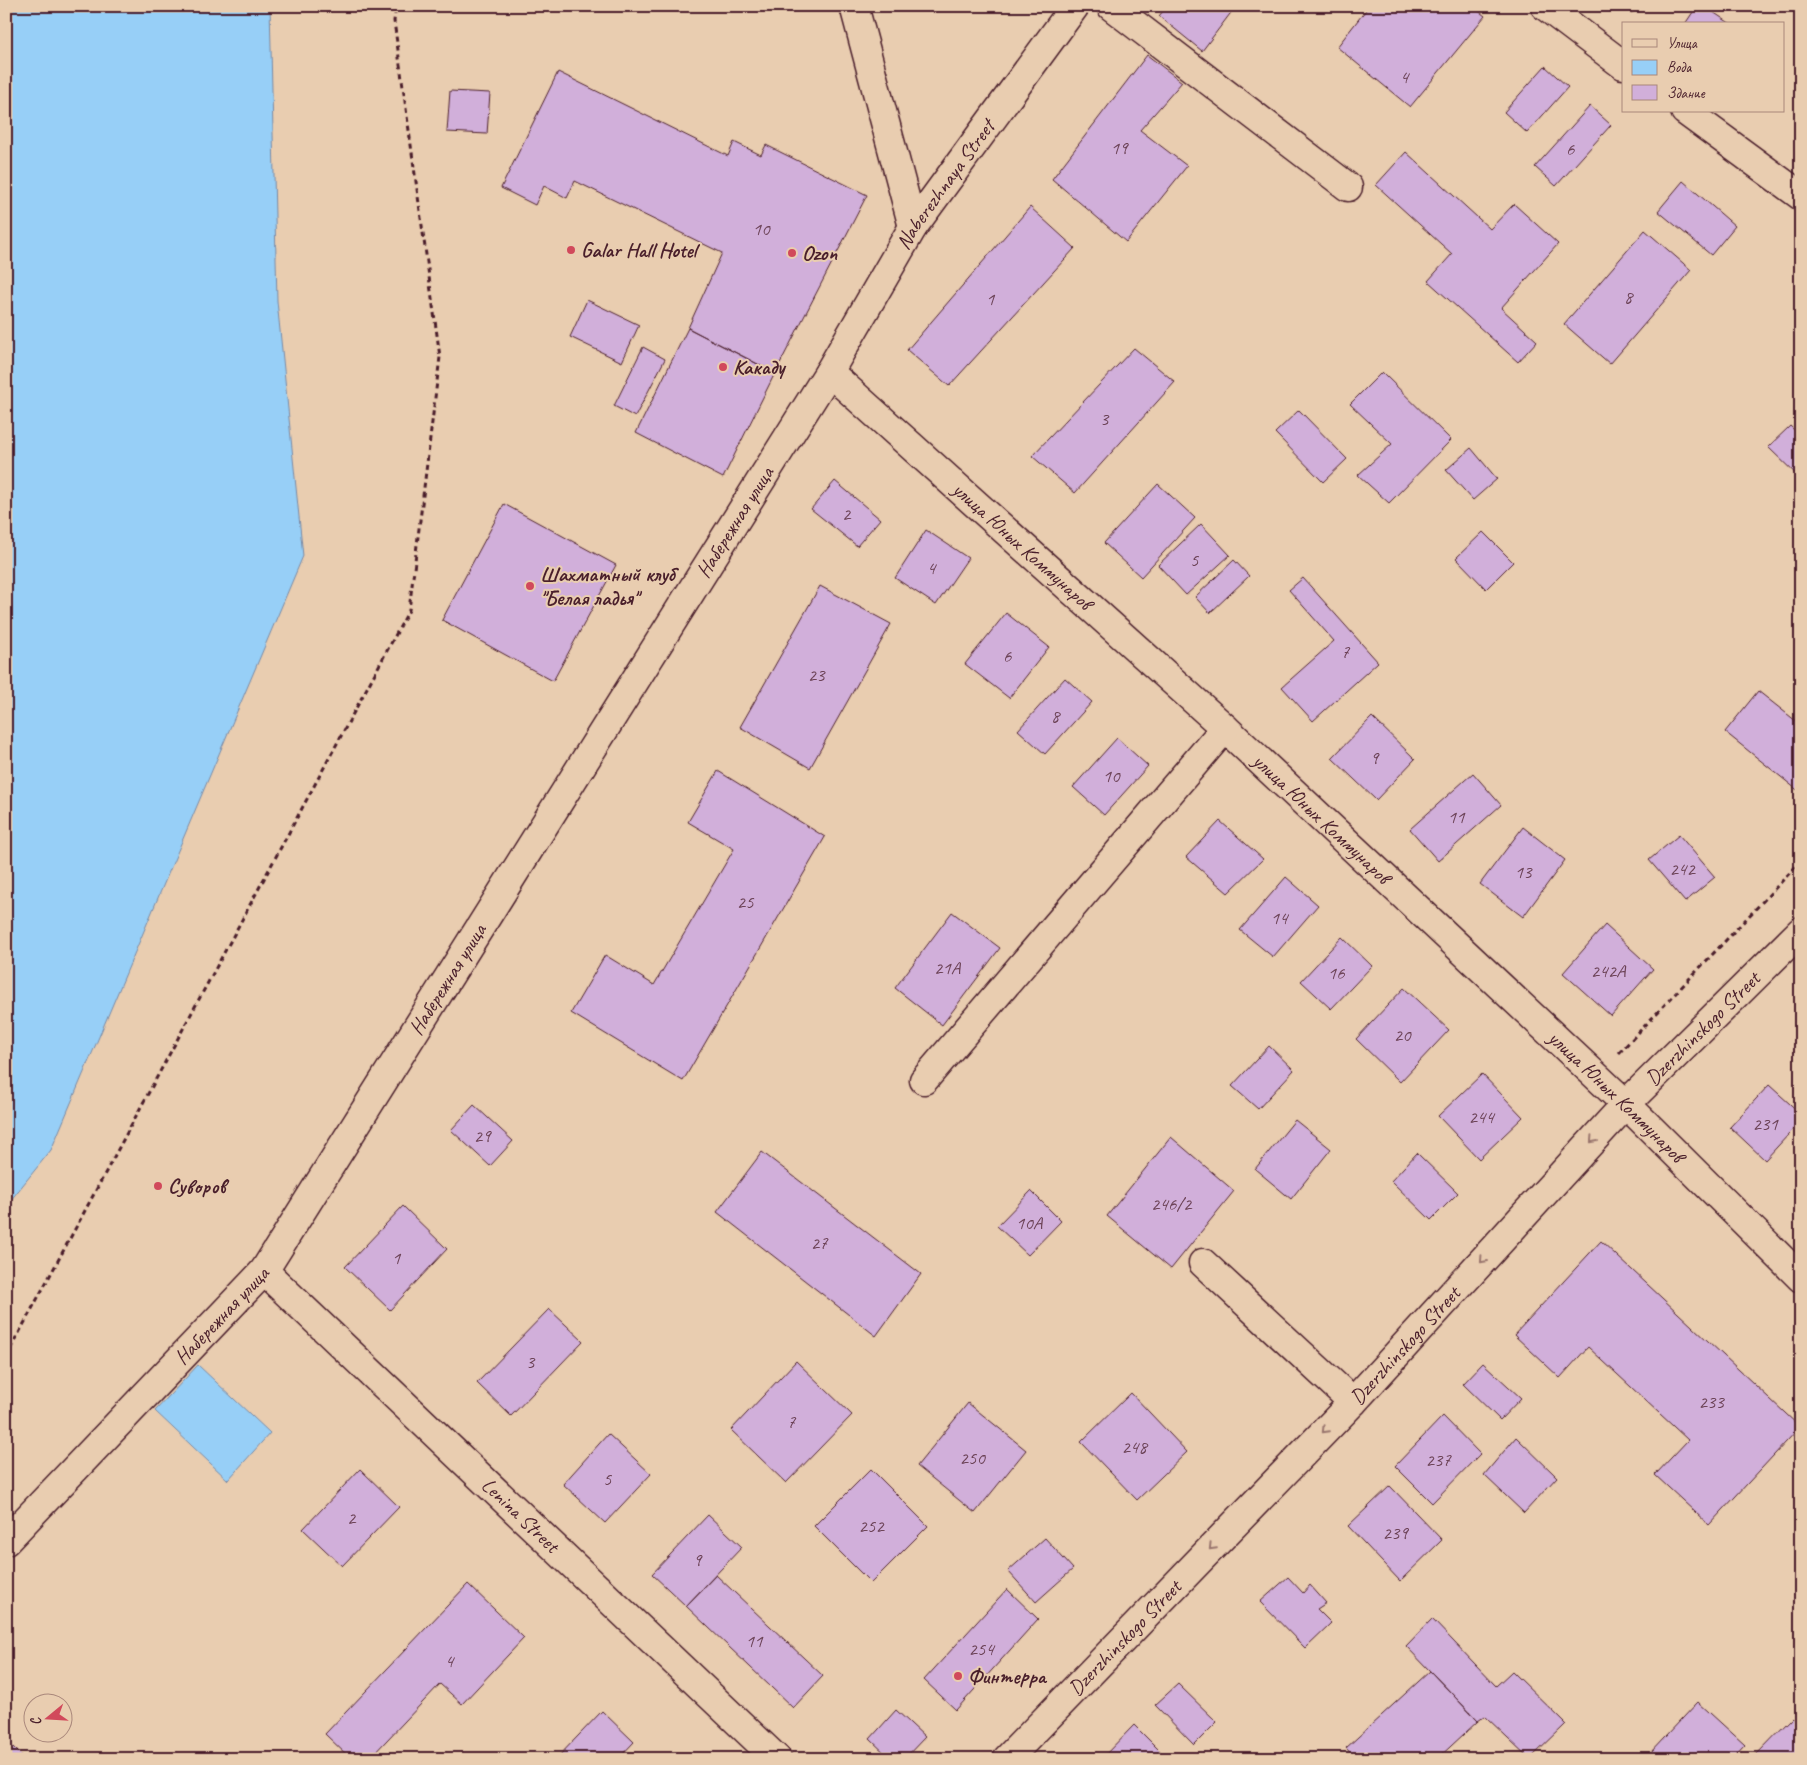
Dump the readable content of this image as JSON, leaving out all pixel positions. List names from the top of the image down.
{
  "streets": {
    "street": [
      "Naberezhnaya Street",
      "Набережная улица",
      "улица Юных Коммунаров",
      "Dzerzhinskogo Street",
      "Lenina Street"
    ]
  },
  "crossings": [
    ["Naberezhnaya Street", "Набережная улица"],
    ["Naberezhnaya Street", "улица Юных Коммунаров"],
    ["Набережная улица", "улица Юных Коммунаров"],
    ["Набережная улица", "Lenina Street"],
    ["улица Юных Коммунаров", "Dzerzhinskogo Street"]
  ],
  "one_way": ["Dzerzhinskogo Street"],
  "places": [
    "Galar Hall Hotel",
    "Ozon",
    "Какаду",
    "Шахматный клуб \"Белая ладья\"",
    "Суворов",
    "Финтерра"
  ],
  "house_numbers": [
    "4",
    "19",
    "6",
    "10",
    "8",
    "1",
    "3",
    "2",
    "5",
    "4",
    "7",
    "6",
    "23",
    "8",
    "9",
    "10",
    "11",
    "242",
    "13",
    "25",
    "14",
    "21А",
    "242А",
    "16",
    "20",
    "244",
    "231",
    "29",
    "246/2",
    "10А",
    "27",
    "1",
    "3",
    "233",
    "7",
    "248",
    "250",
    "237",
    "5",
    "2",
    "252",
    "239",
    "9",
    "11",
    "254",
    "4"
  ],
  "legend": ["Улица", "Вода", "Здание"],
  "north": "left"
}
